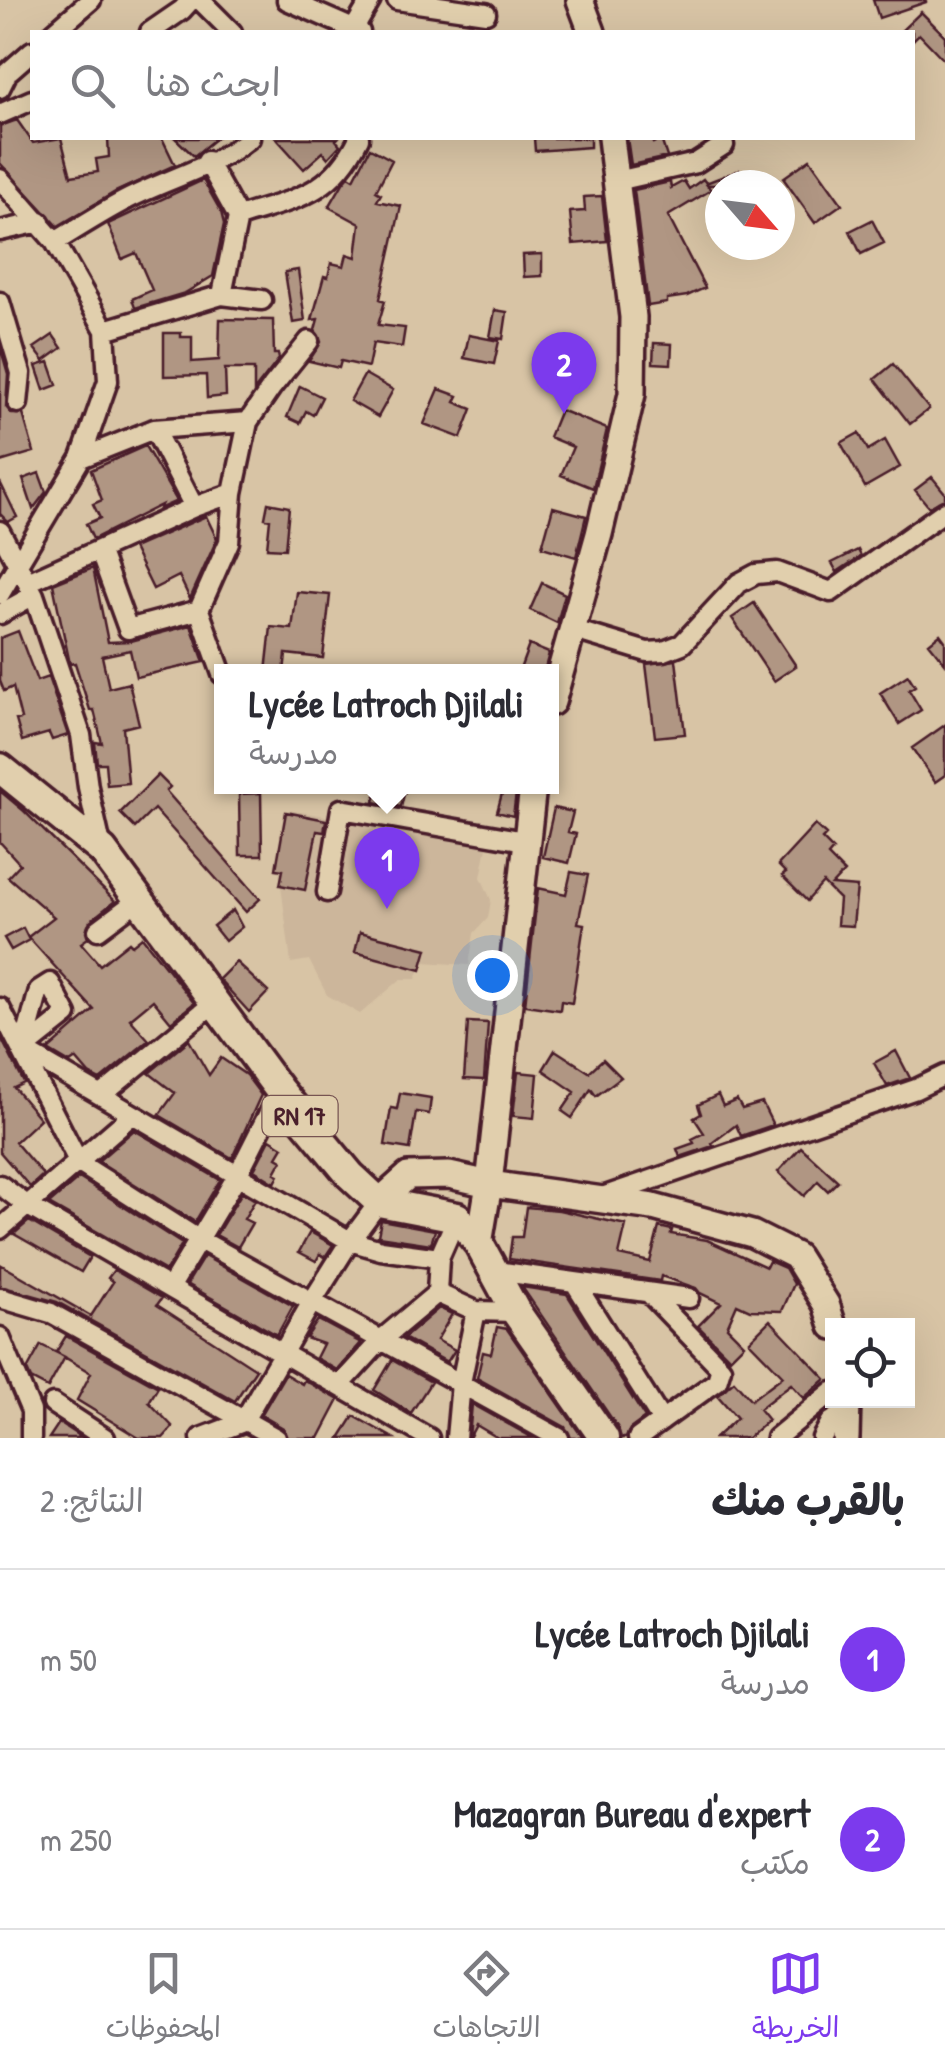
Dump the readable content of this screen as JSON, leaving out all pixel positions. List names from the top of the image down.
{
  "streets": {
    "main road": ["RN 17"]
  },
  "north": "bottom right",
  "page": {
    "search": "ابحث هنا",
    "pins": ["2", "1"],
    "popup": ["Lycée Latroch Djilali", "مدرسة"],
    "heading": ["بالقرب منك", "النتائج: 2"],
    "list": [
      {
        "mark": "1",
        "name": "Lycée Latroch Djilali",
        "note": "مدرسة",
        "value": "50 m"
      },
      {
        "mark": "2",
        "name": "Mazagran Bureau d'expert",
        "note": "مكتب",
        "value": "250 m"
      }
    ],
    "nav": ["الخريطة", "الاتجاهات", "المحفوظات"]
  }
}
